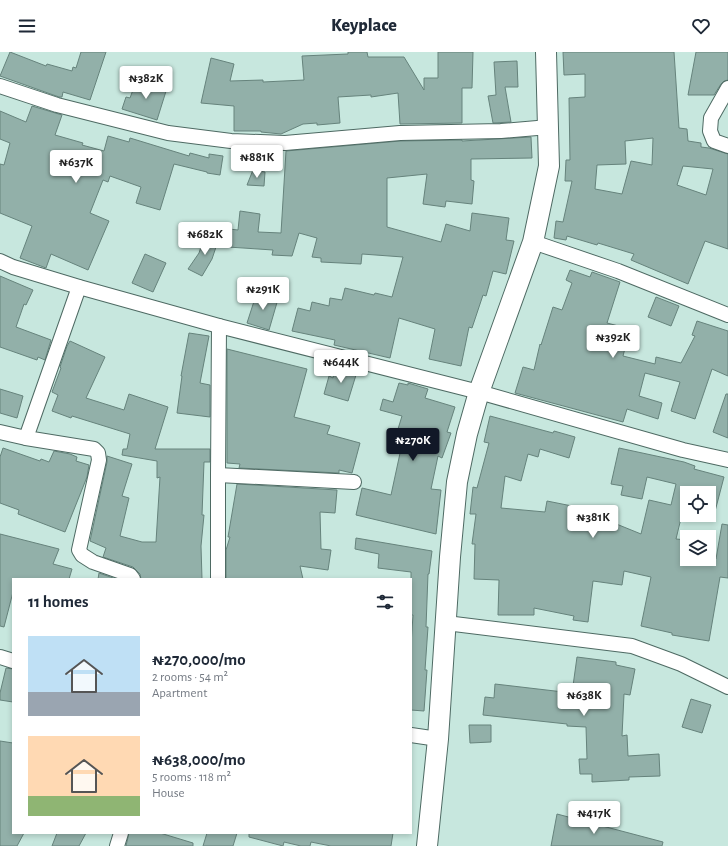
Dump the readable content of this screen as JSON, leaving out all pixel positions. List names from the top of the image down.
{
  "page": {
    "header": "Keyplace",
    "price": [
      "₦382K",
      "₦881K",
      "₦637K",
      "₦682K",
      "₦291K",
      "₦392K",
      "₦644K",
      "₦270K",
      "₦381K",
      "₦638K",
      "₦417K"
    ],
    "heading": "11 homes",
    "list": [
      {
        "name": "₦270,000/mo",
        "note": "2 rooms · 54 m² · Apartment"
      },
      {
        "name": "₦638,000/mo",
        "note": "5 rooms · 118 m² · House"
      }
    ]
  }
}
